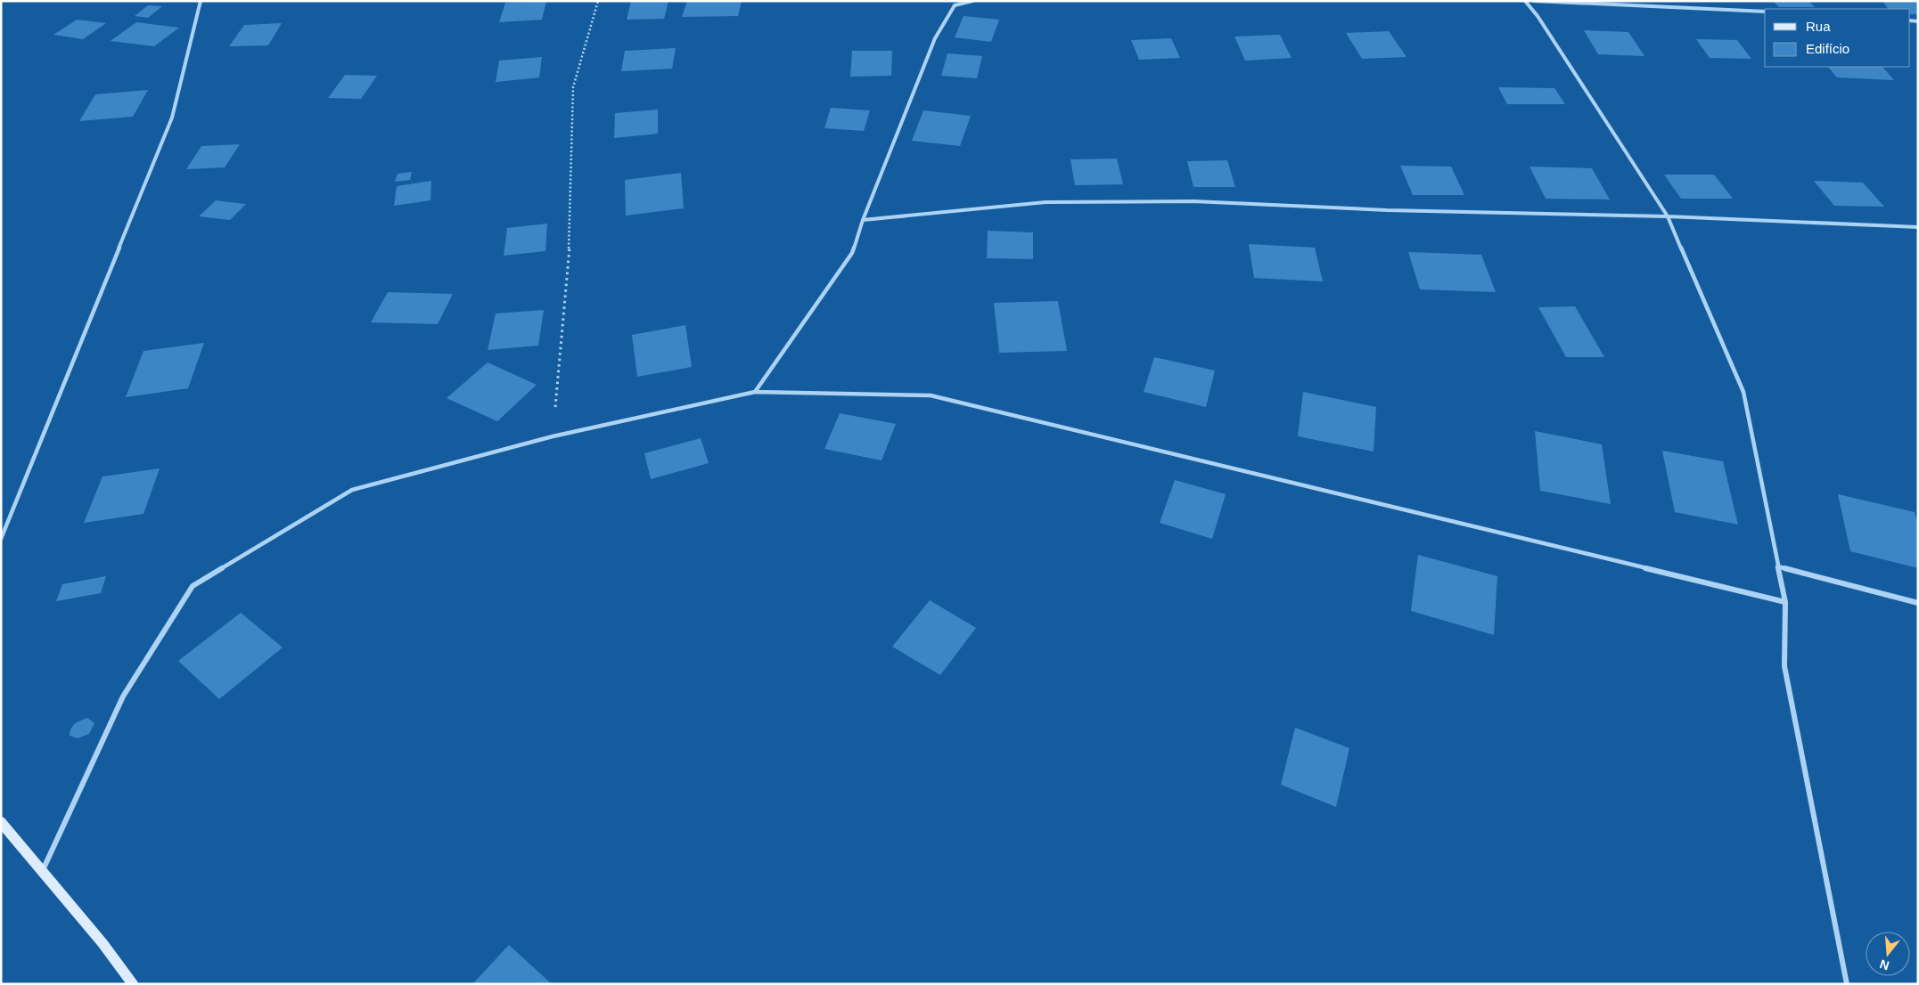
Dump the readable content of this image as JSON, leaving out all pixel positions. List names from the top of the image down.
{
  "legend": ["Rua", "Edifício"],
  "north": "bottom"
}
